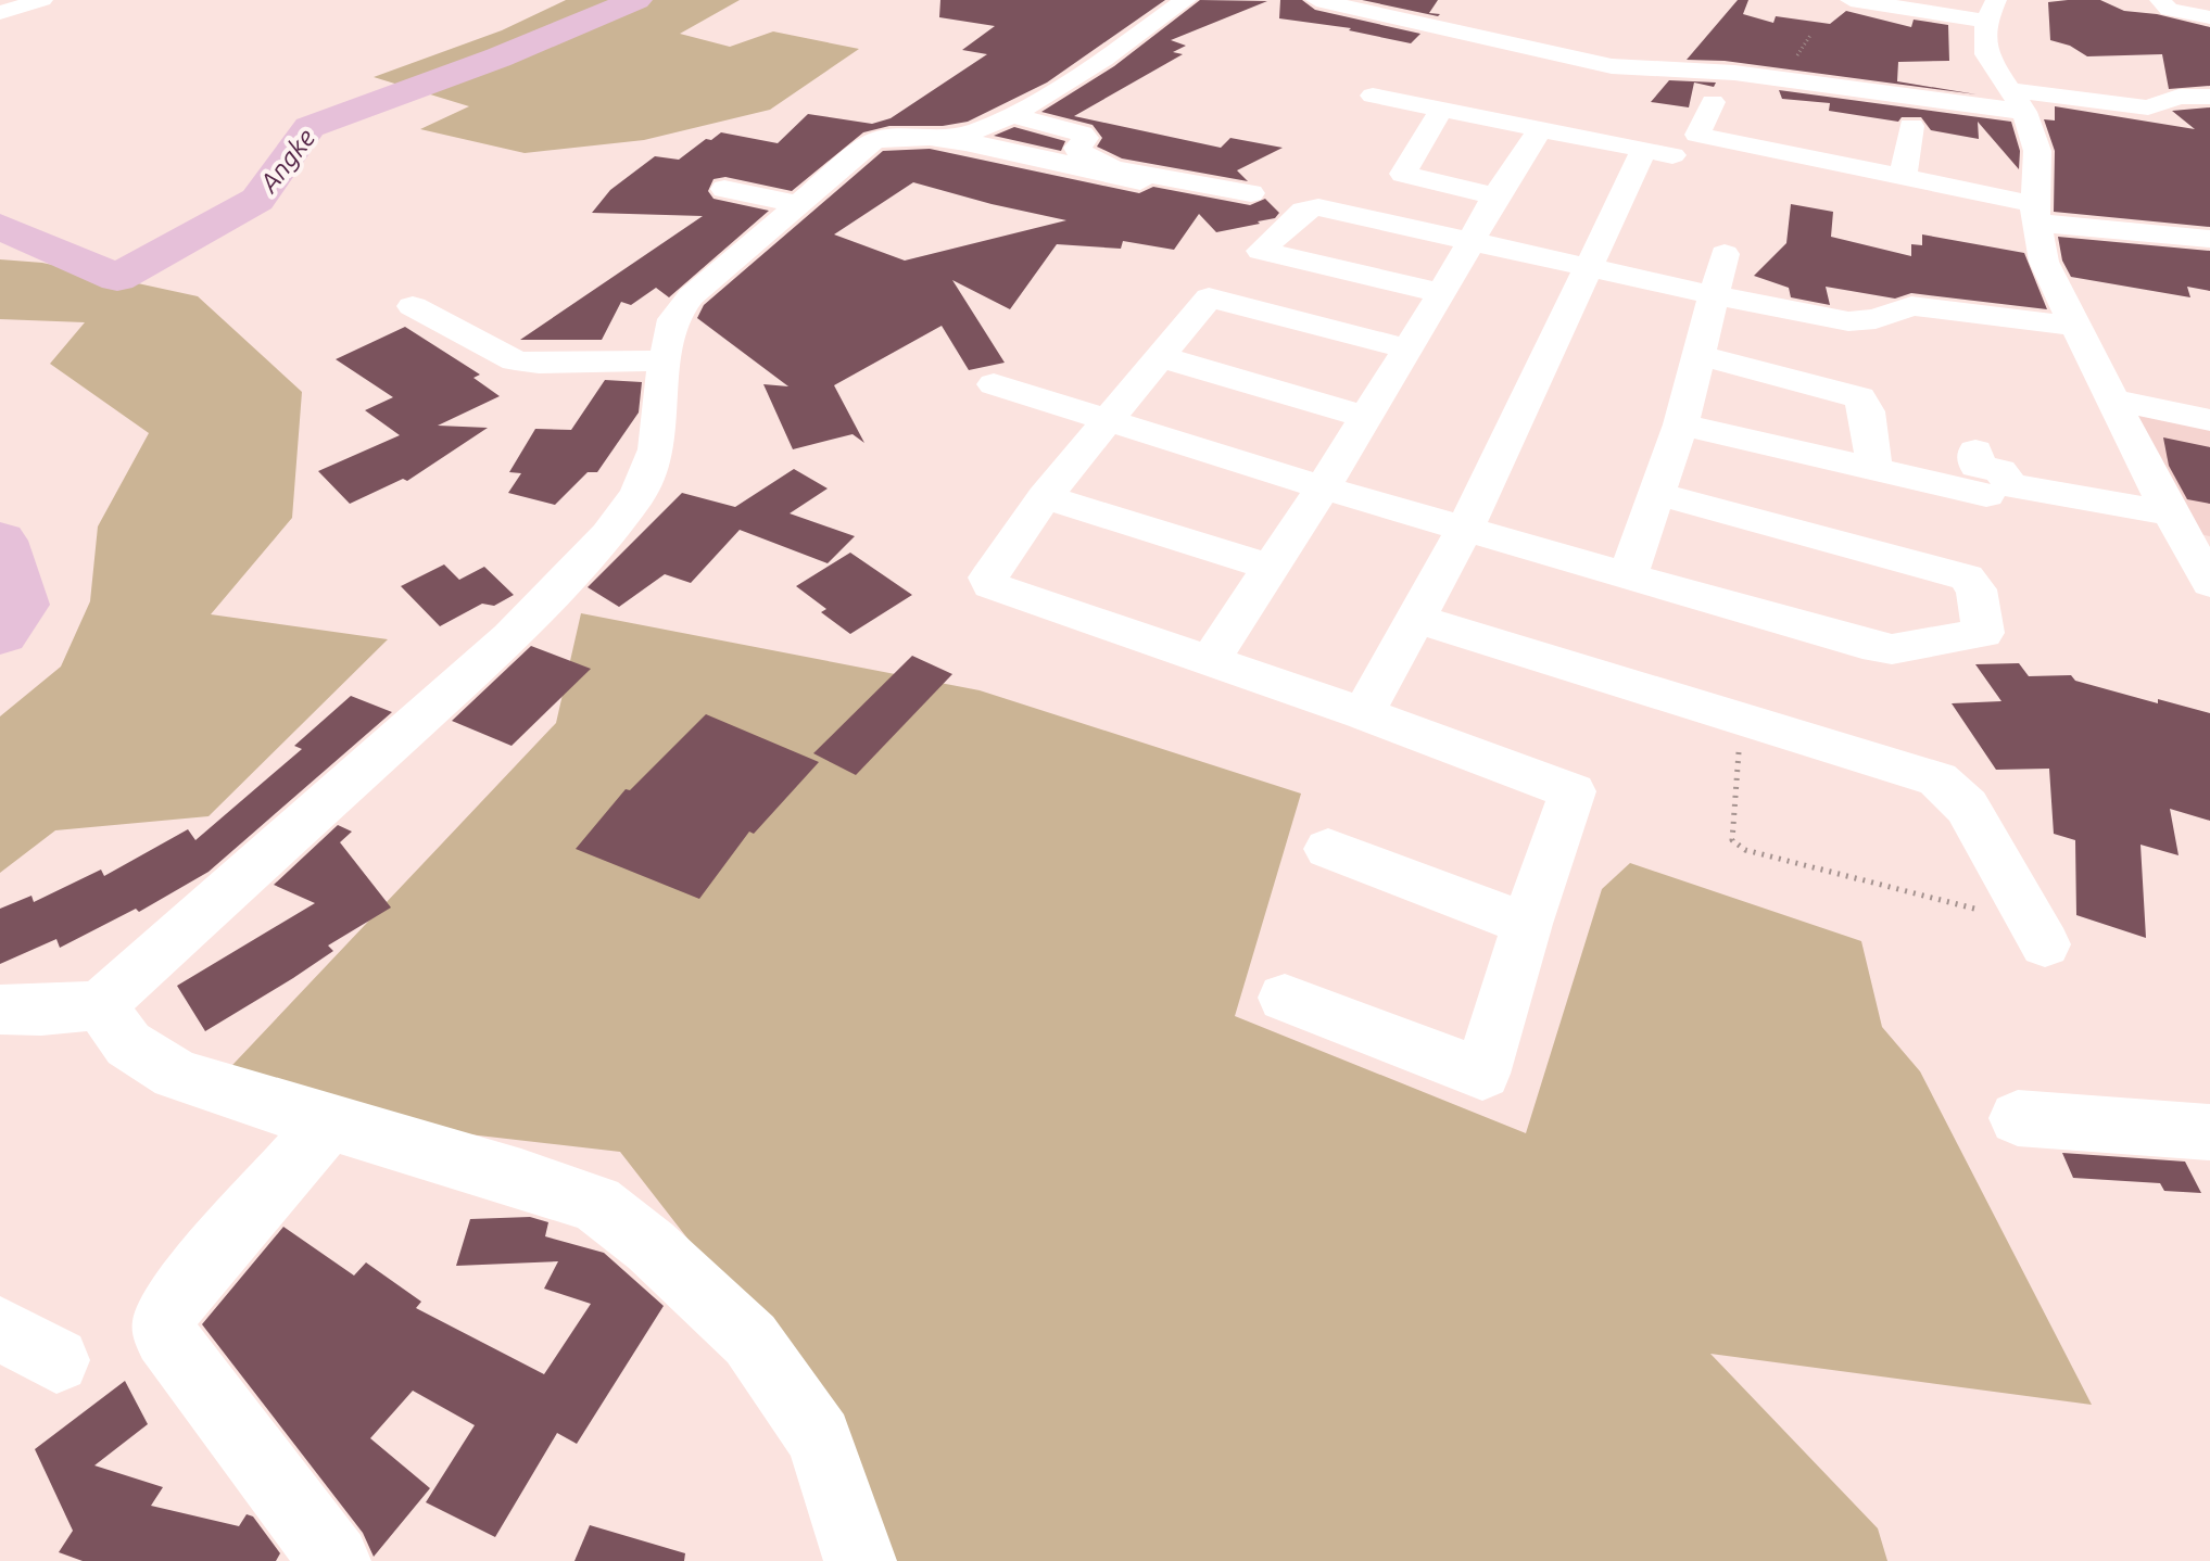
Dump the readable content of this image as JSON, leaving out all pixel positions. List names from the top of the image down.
{
  "water": ["Angke"]
}
